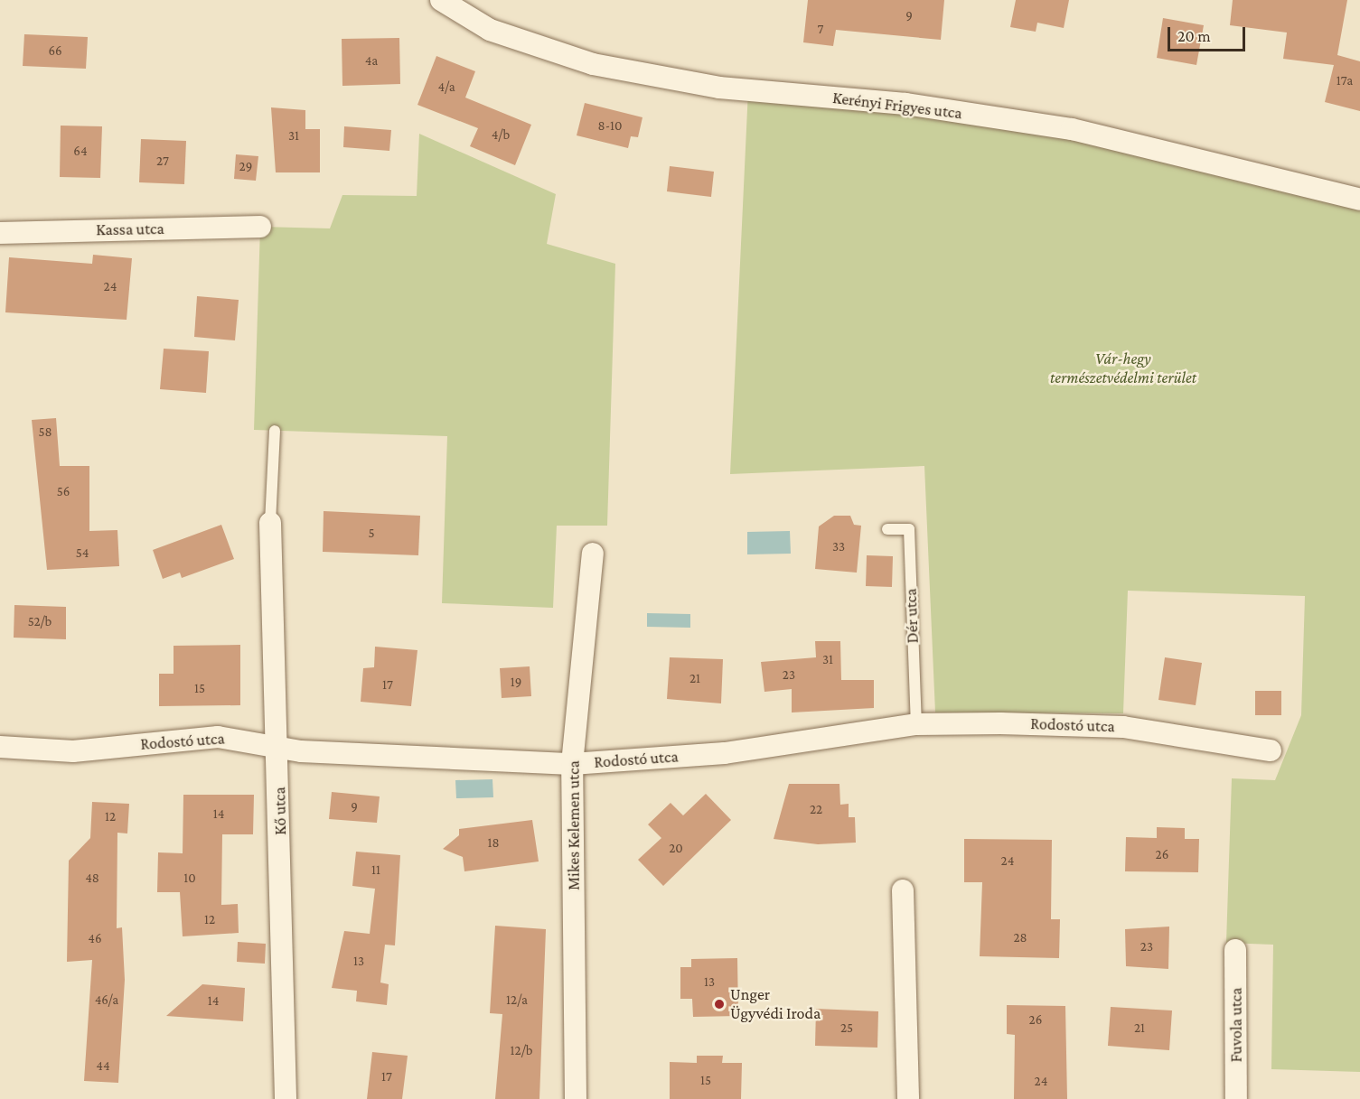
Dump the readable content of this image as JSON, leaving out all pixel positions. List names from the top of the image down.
{
  "streets": {
    "street": [
      "Kerényi Frigyes utca",
      "Kassa utca",
      "Rodostó utca",
      "Kő utca",
      "Mikes Kelemen utca",
      "Fuvola utca"
    ],
    "lane": ["Dér utca"]
  },
  "crossings": [
    ["Dér utca", "Rodostó utca"],
    ["Rodostó utca", "Kő utca"],
    ["Rodostó utca", "Mikes Kelemen utca"]
  ],
  "parks": ["Vár-hegy természetvédelmi terület"],
  "places": ["Unger Ügyvédi Iroda"],
  "house_numbers": [
    "9",
    "7",
    "66",
    "4a",
    "17a",
    "4/a",
    "8-10",
    "4/b",
    "31",
    "64",
    "27",
    "29",
    "24",
    "58",
    "56",
    "5",
    "33",
    "54",
    "52/b",
    "31",
    "23",
    "21",
    "19",
    "17",
    "15",
    "9",
    "22",
    "14",
    "12",
    "18",
    "20",
    "26",
    "24",
    "11",
    "48",
    "10",
    "12",
    "28",
    "46",
    "23",
    "13",
    "13",
    "46/a",
    "12/a",
    "14",
    "26",
    "25",
    "21",
    "12/b",
    "44",
    "17",
    "15",
    "24"
  ],
  "scale_bar": "20 m"
}
